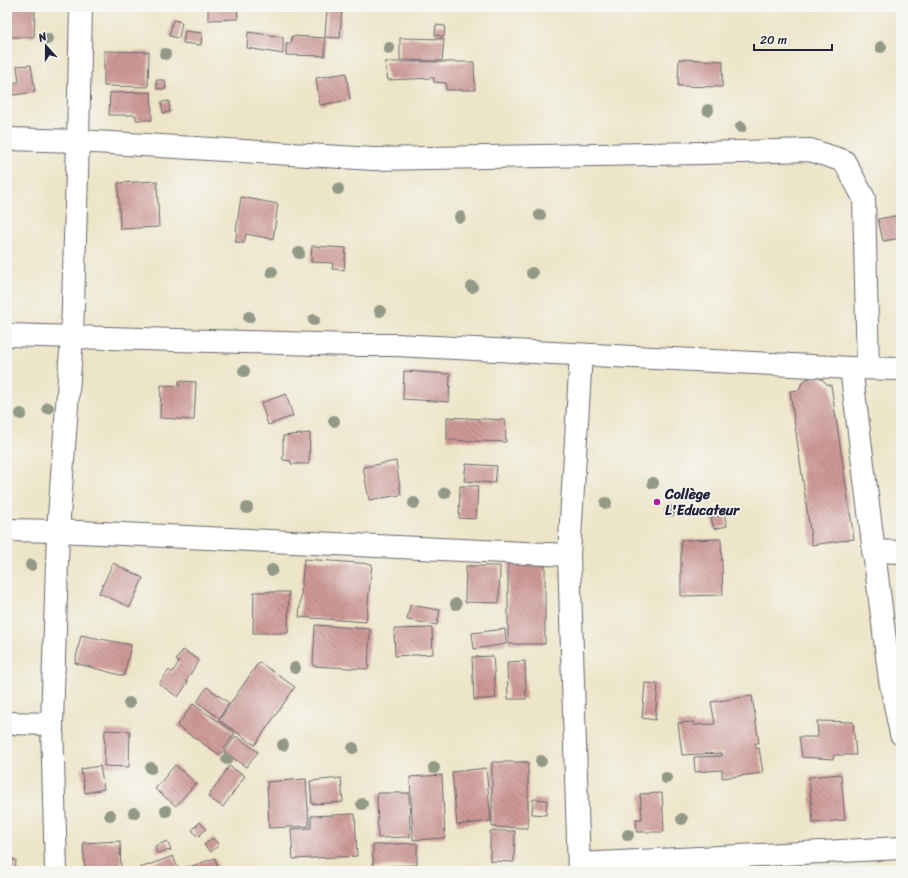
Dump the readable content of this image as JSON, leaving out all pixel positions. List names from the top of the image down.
{
  "places": ["Collège L'Educateur"],
  "scale_bar": "20 m",
  "north": "top"
}
